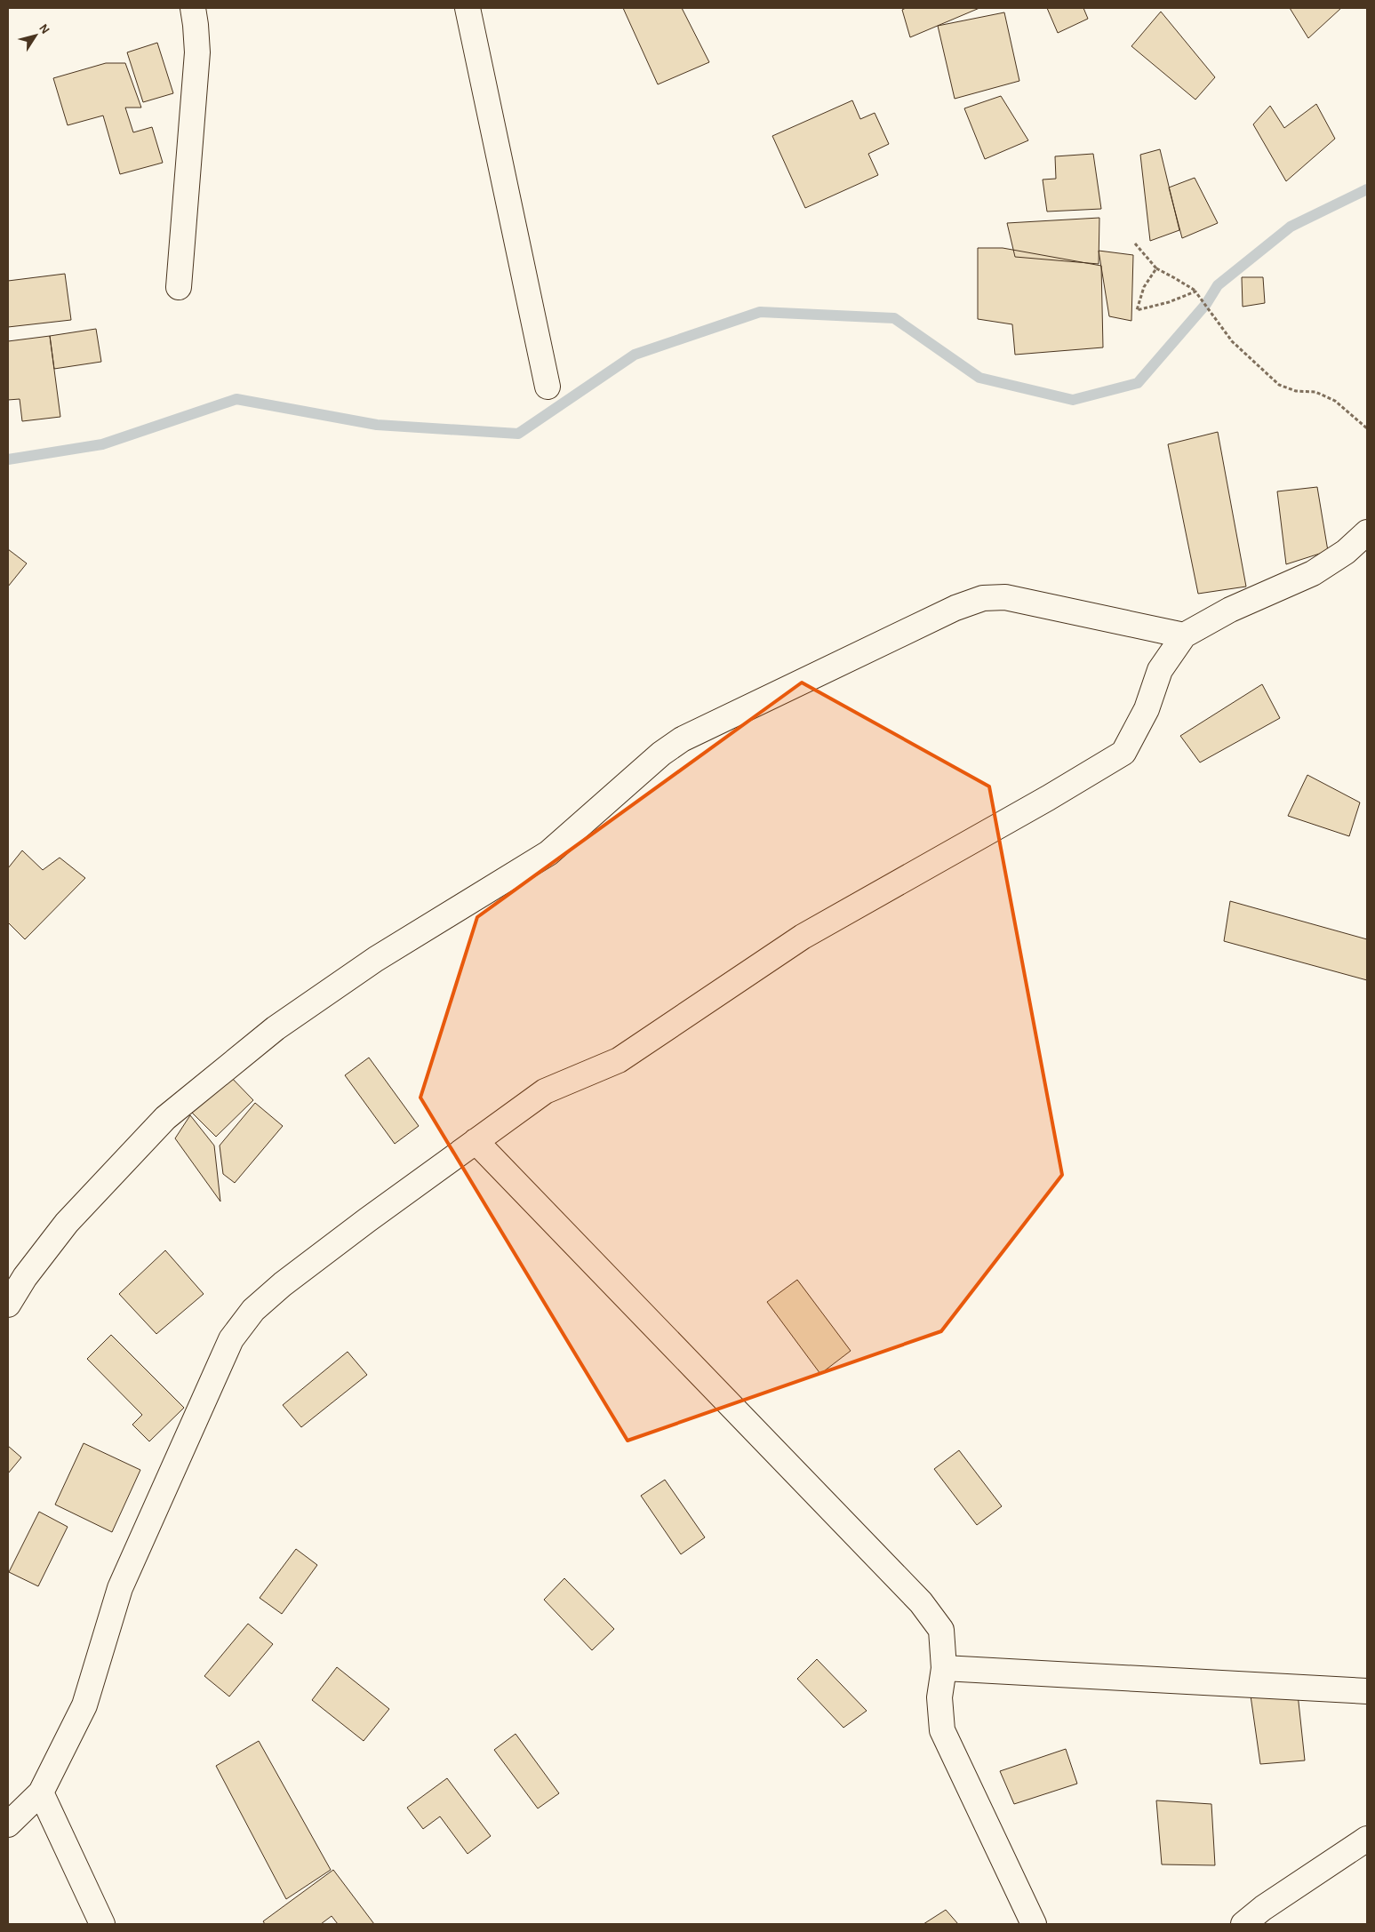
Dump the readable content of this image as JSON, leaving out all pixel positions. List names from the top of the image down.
{
  "north": "top right"
}
